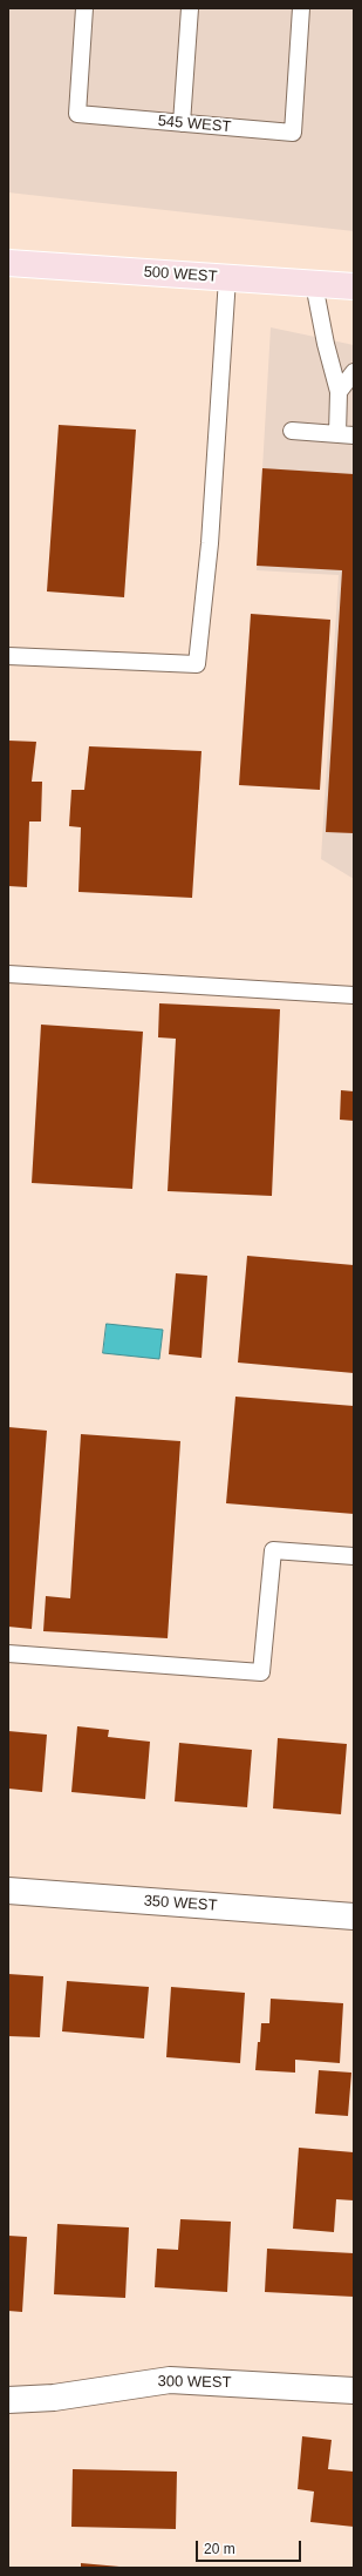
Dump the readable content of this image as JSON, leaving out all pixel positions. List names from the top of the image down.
{
  "streets": {
    "main road": ["500 WEST"],
    "street": ["350 WEST", "300 WEST"],
    "lane": ["545 WEST"]
  },
  "scale_bar": "20 m"
}
